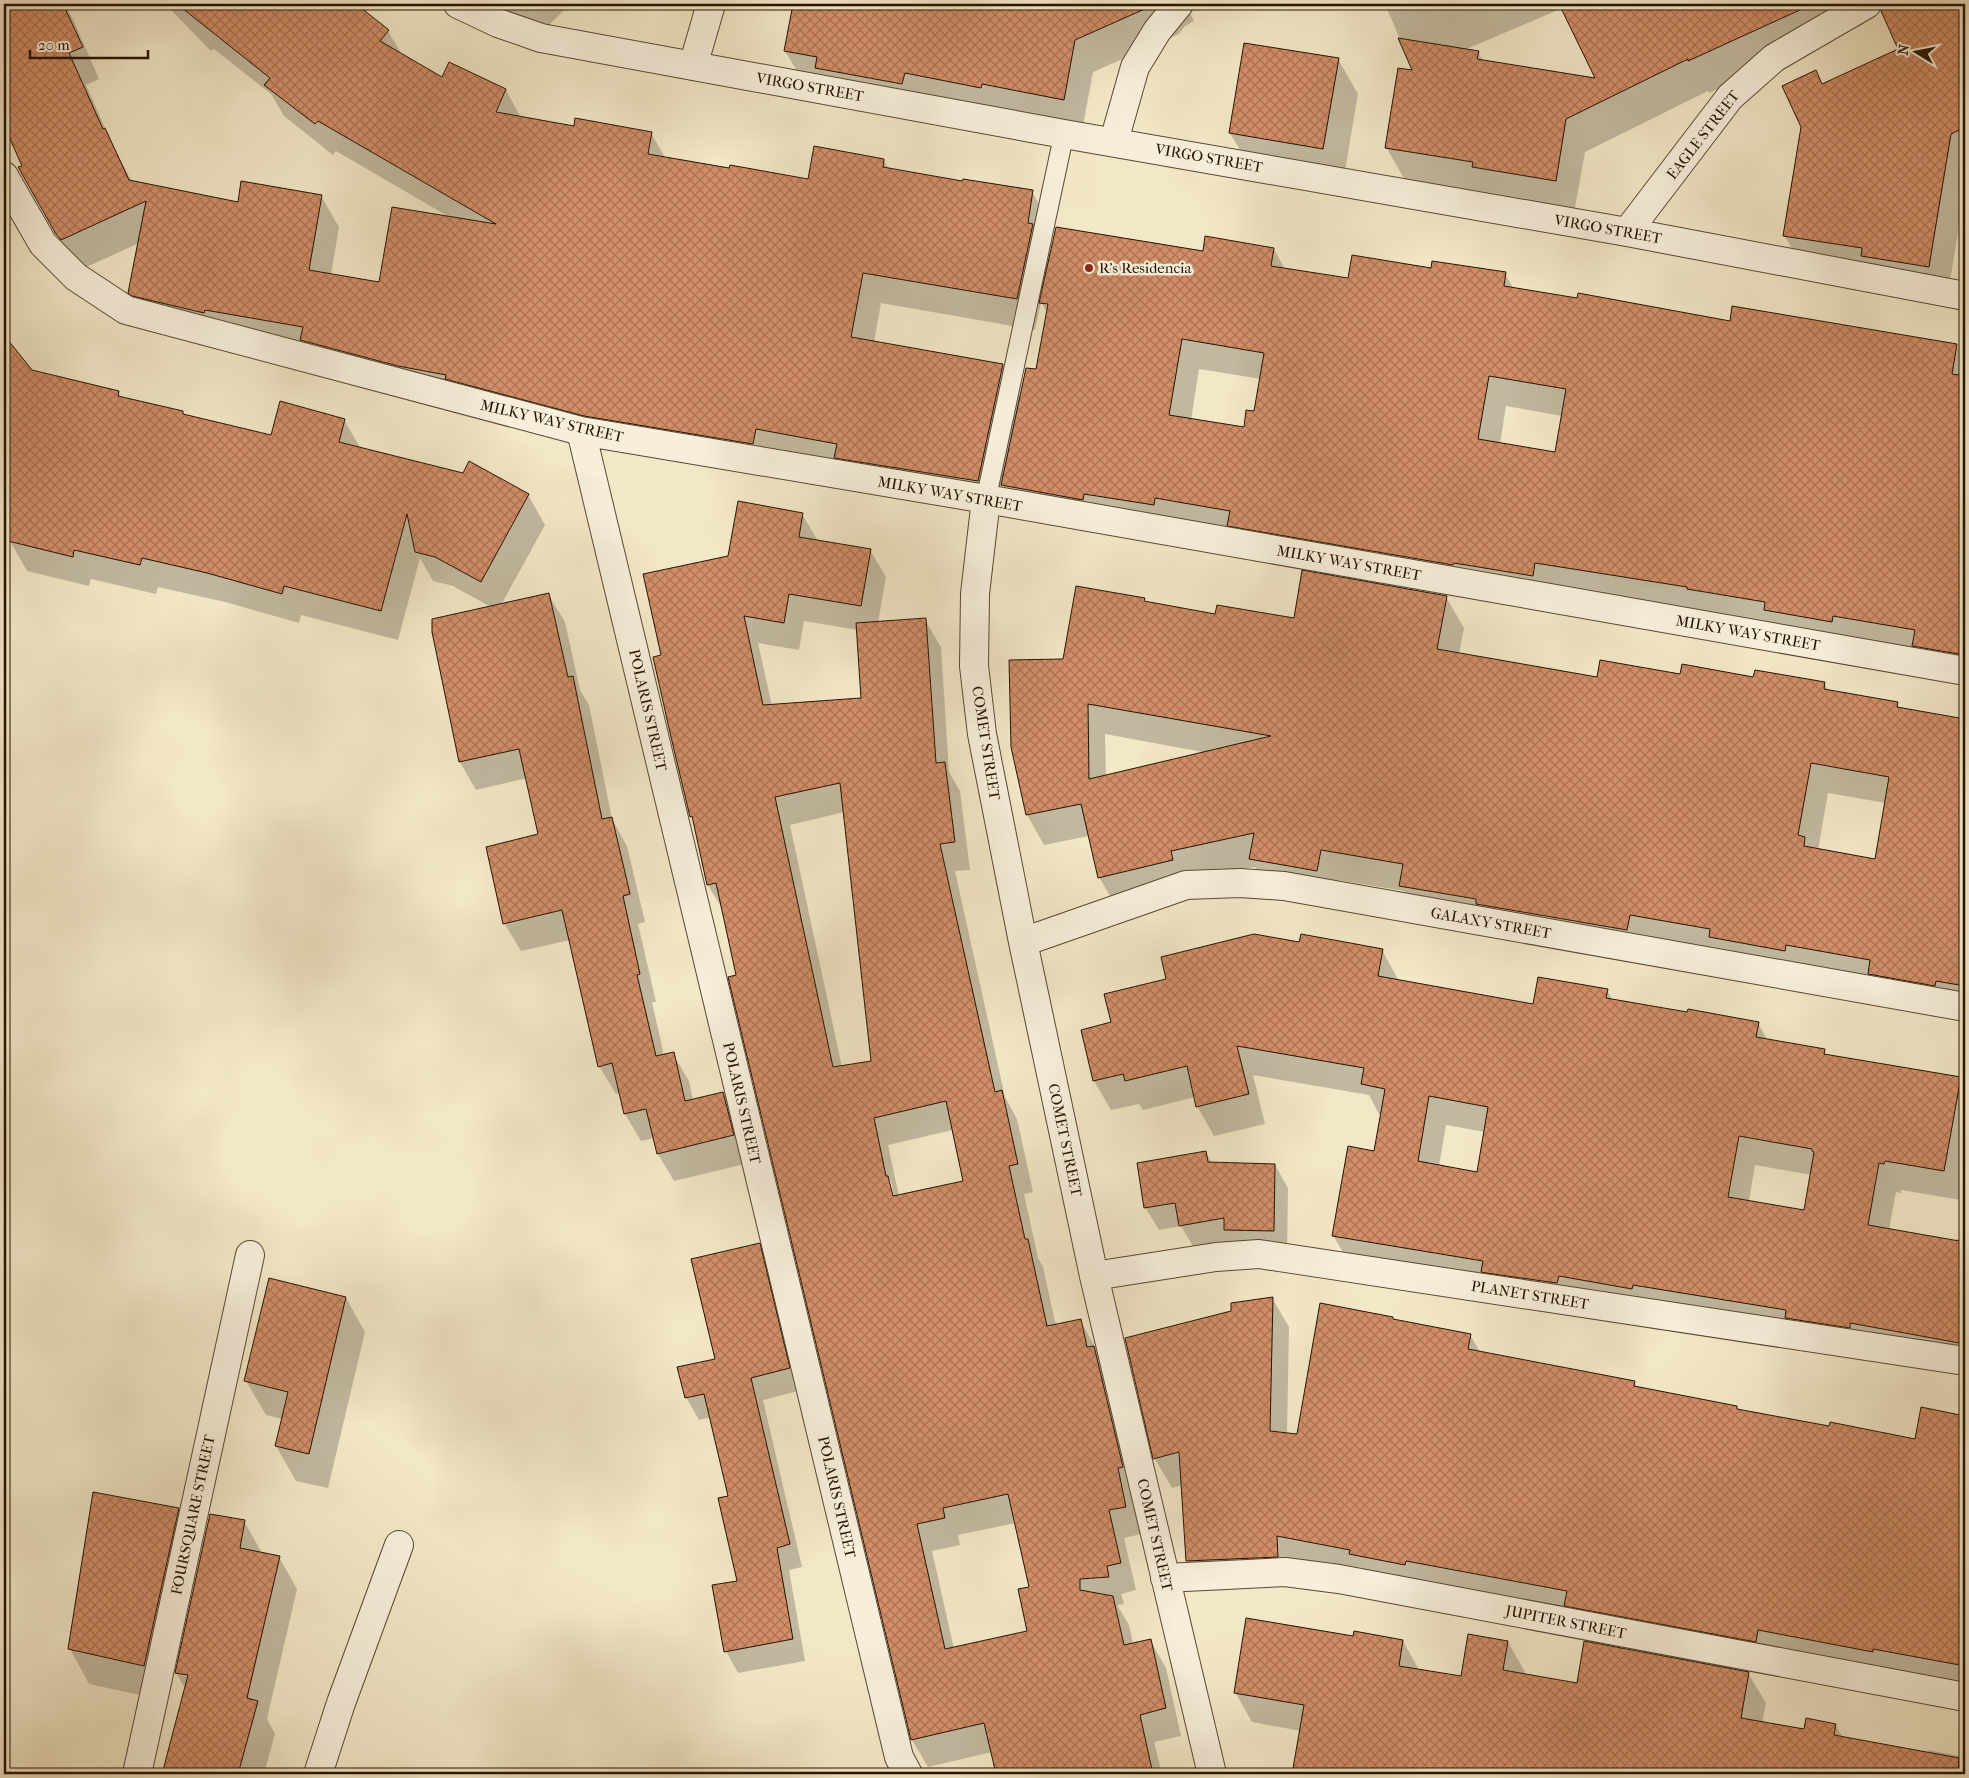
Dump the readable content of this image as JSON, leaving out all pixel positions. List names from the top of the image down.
{
  "streets": {
    "street": [
      "VIRGO STREET",
      "EAGLE STREET",
      "MILKY WAY STREET",
      "POLARIS STREET",
      "COMET STREET",
      "GALAXY STREET",
      "PLANET STREET",
      "FOURSQUARE STREET",
      "JUPITER STREET"
    ]
  },
  "crossings": [
    ["VIRGO STREET", "EAGLE STREET"],
    ["MILKY WAY STREET", "POLARIS STREET"],
    ["MILKY WAY STREET", "COMET STREET"],
    ["COMET STREET", "GALAXY STREET"],
    ["COMET STREET", "PLANET STREET"],
    ["COMET STREET", "JUPITER STREET"]
  ],
  "places": ["R's Residencia"],
  "scale_bar": "20 m",
  "north": "left"
}
